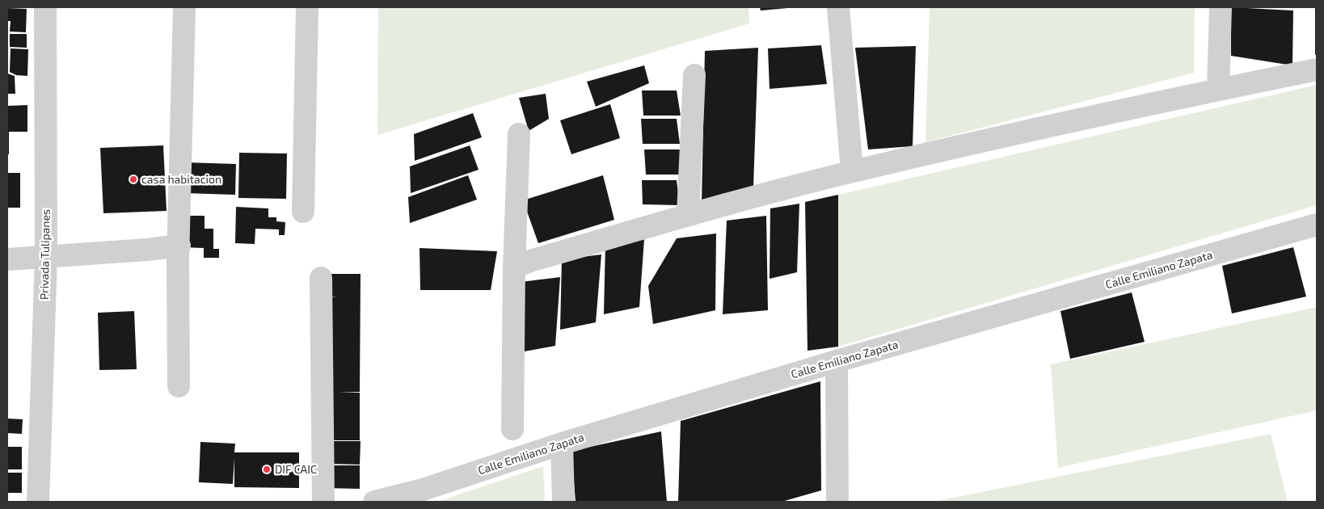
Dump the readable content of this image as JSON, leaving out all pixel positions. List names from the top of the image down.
{
  "streets": {
    "street": ["Privada Tulipanes", "Calle Emiliano Zapata"]
  },
  "places": ["casa habitacion", "DIF CAIC"]
}
